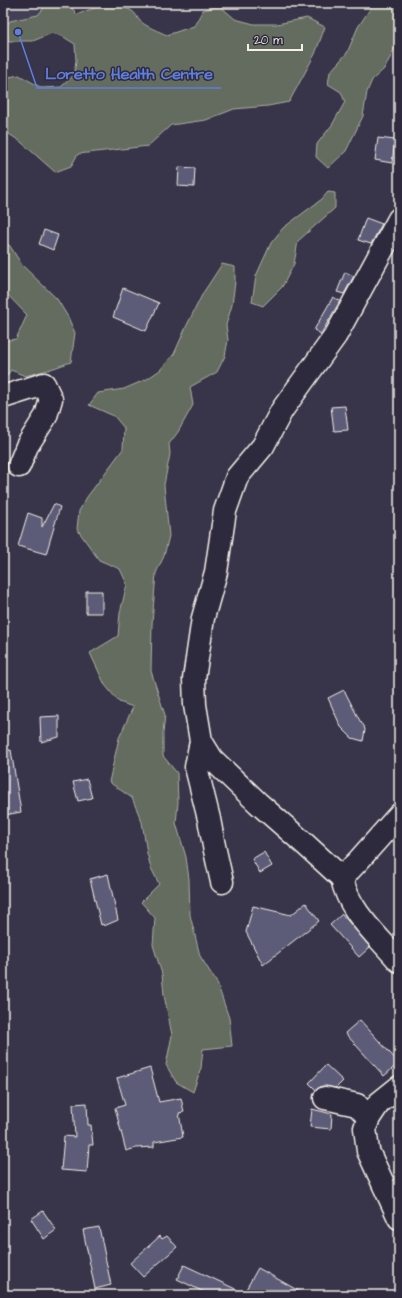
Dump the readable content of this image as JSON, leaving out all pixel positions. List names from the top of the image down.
{
  "places": ["Loretto Health Centre"],
  "scale_bar": "20 m"
}
